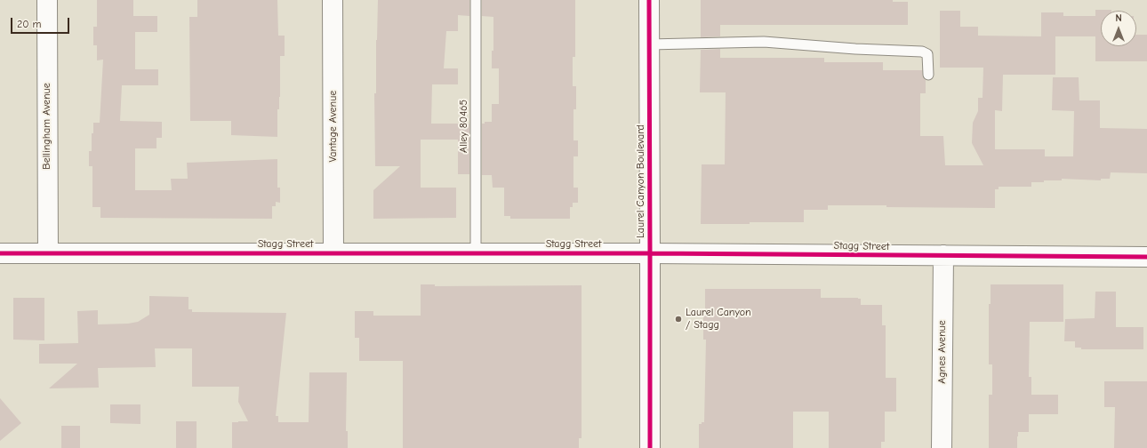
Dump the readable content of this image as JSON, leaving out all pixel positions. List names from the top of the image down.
{
  "streets": {
    "street": [
      "Bellingham Avenue",
      "Vantage Avenue",
      "Laurel Canyon Boulevard",
      "Stagg Street",
      "Agnes Avenue"
    ],
    "lane": ["Alley 80465"]
  },
  "crossings": [
    ["Bellingham Avenue", "Stagg Street"],
    ["Vantage Avenue", "Stagg Street"],
    ["Alley 80465", "Stagg Street"],
    ["Laurel Canyon Boulevard", "Stagg Street"],
    ["Stagg Street", "Agnes Avenue"]
  ],
  "places": ["Laurel Canyon / Stagg"],
  "scale_bar": "20 m",
  "north": "top"
}
